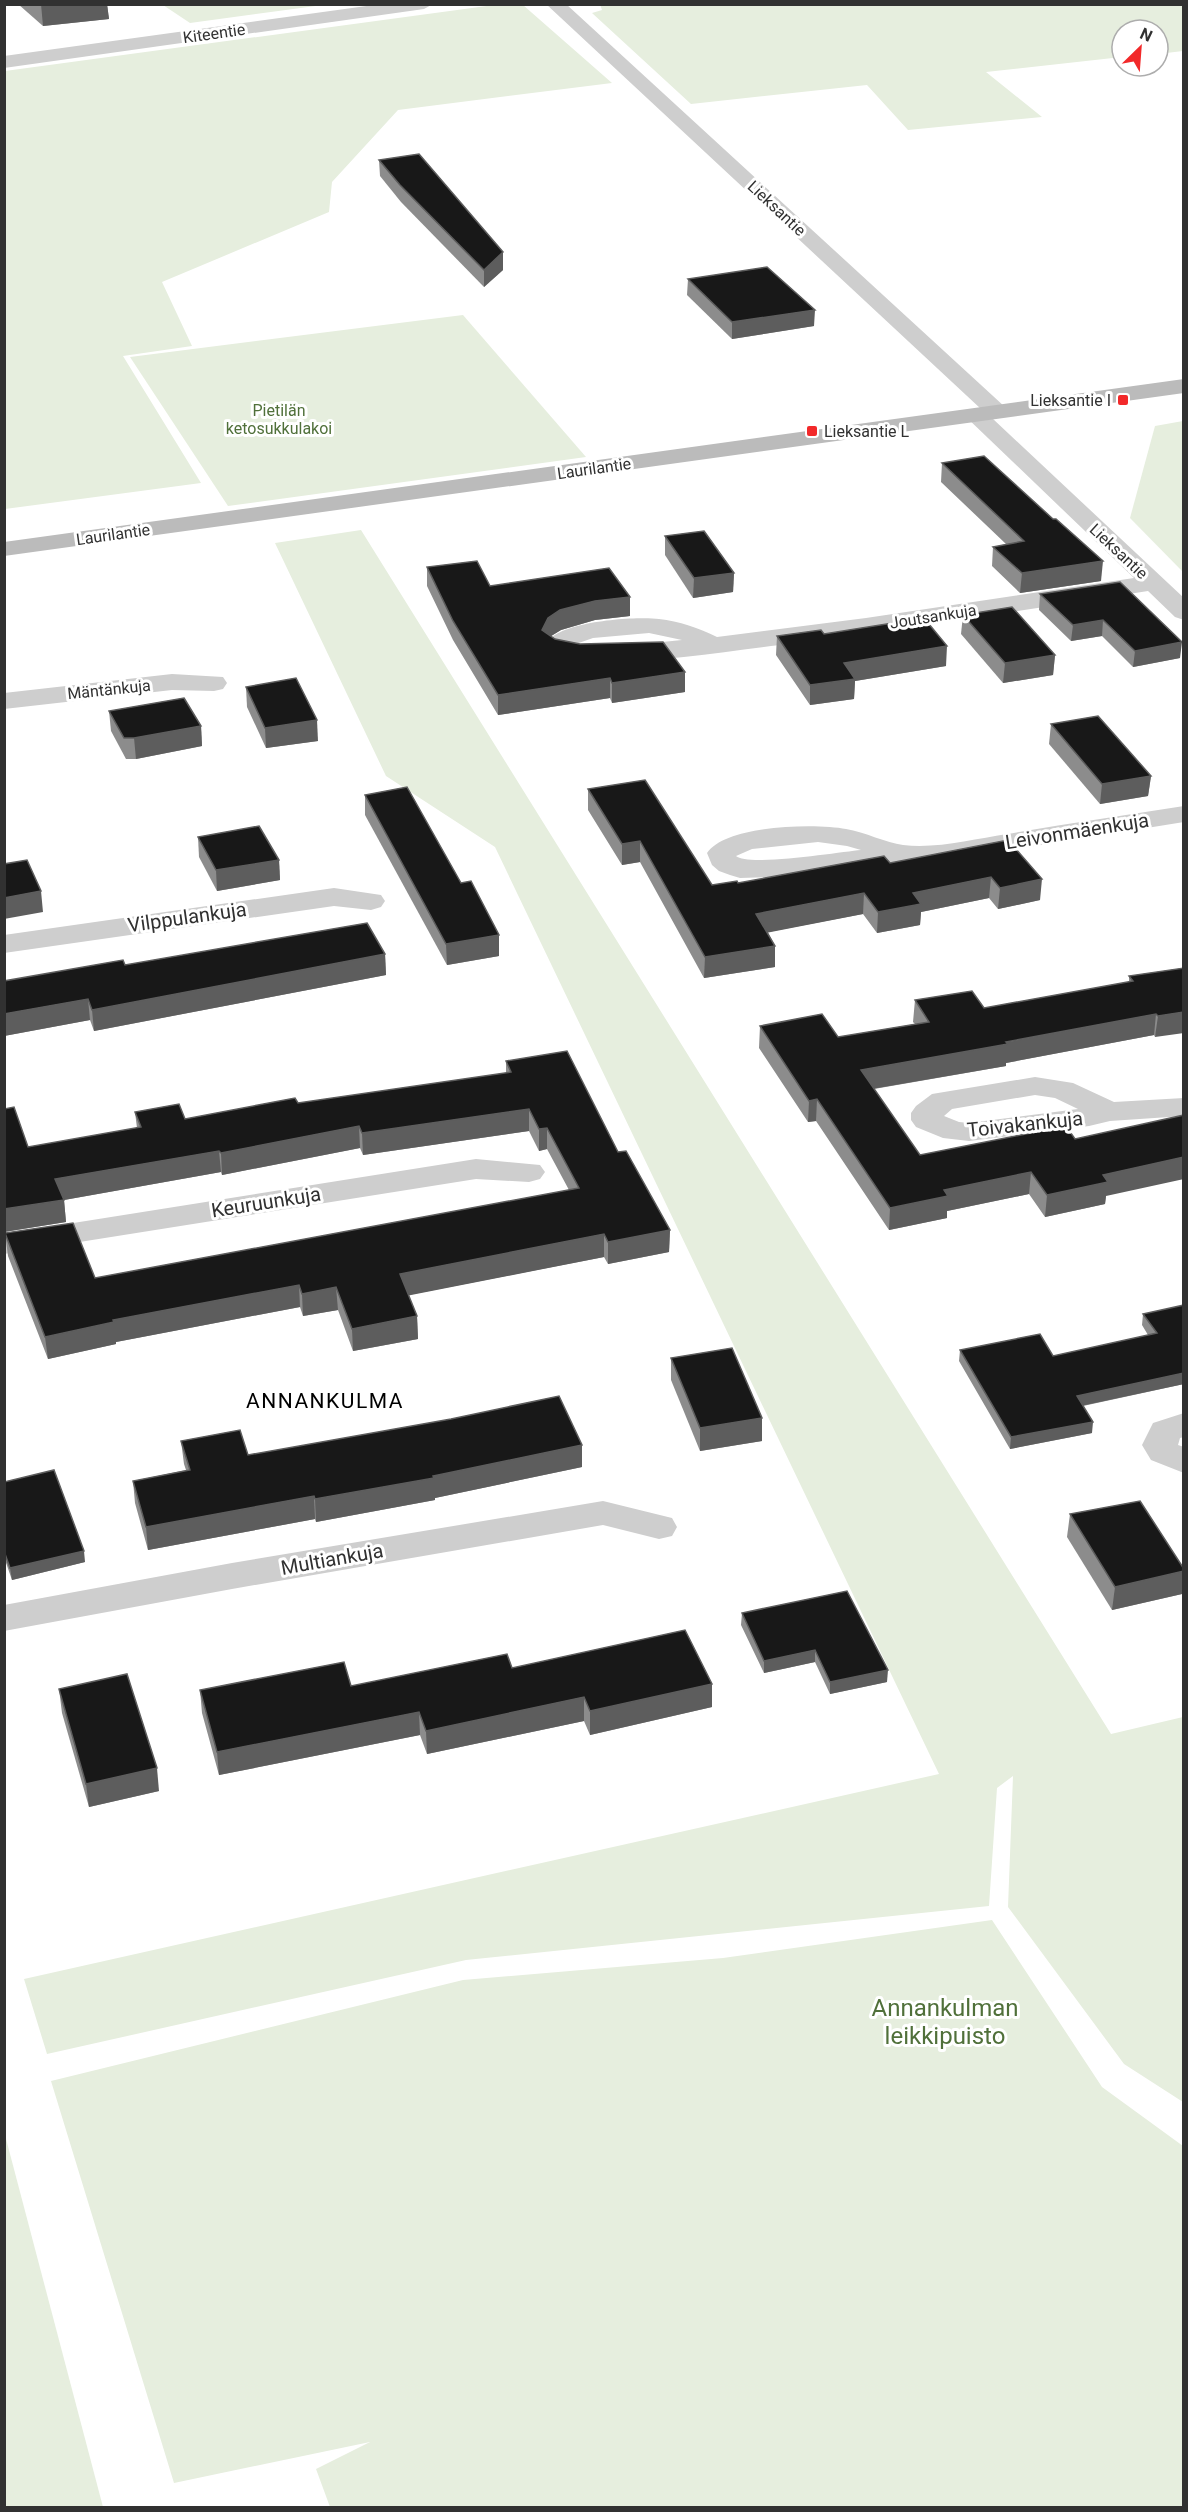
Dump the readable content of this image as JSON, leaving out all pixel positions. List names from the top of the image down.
{
  "streets": {
    "street": [
      "Kiteentie",
      "Lieksantie",
      "Laurilantie",
      "Joutsankuja",
      "Mäntänkuja",
      "Leivonmäenkuja",
      "Vilppulankuja",
      "Toivakankuja",
      "Keuruunkuja",
      "Multiankuja"
    ]
  },
  "crossings": [
    ["Lieksantie", "Laurilantie"],
    ["Lieksantie", "Joutsankuja"]
  ],
  "districts": ["ANNANKULMA"],
  "parks": ["Pietilän ketosukkulakoi", "Annankulman leikkipuisto"],
  "places": {
    "transit": ["Lieksantie I", "Lieksantie L"]
  },
  "north": "top right"
}
